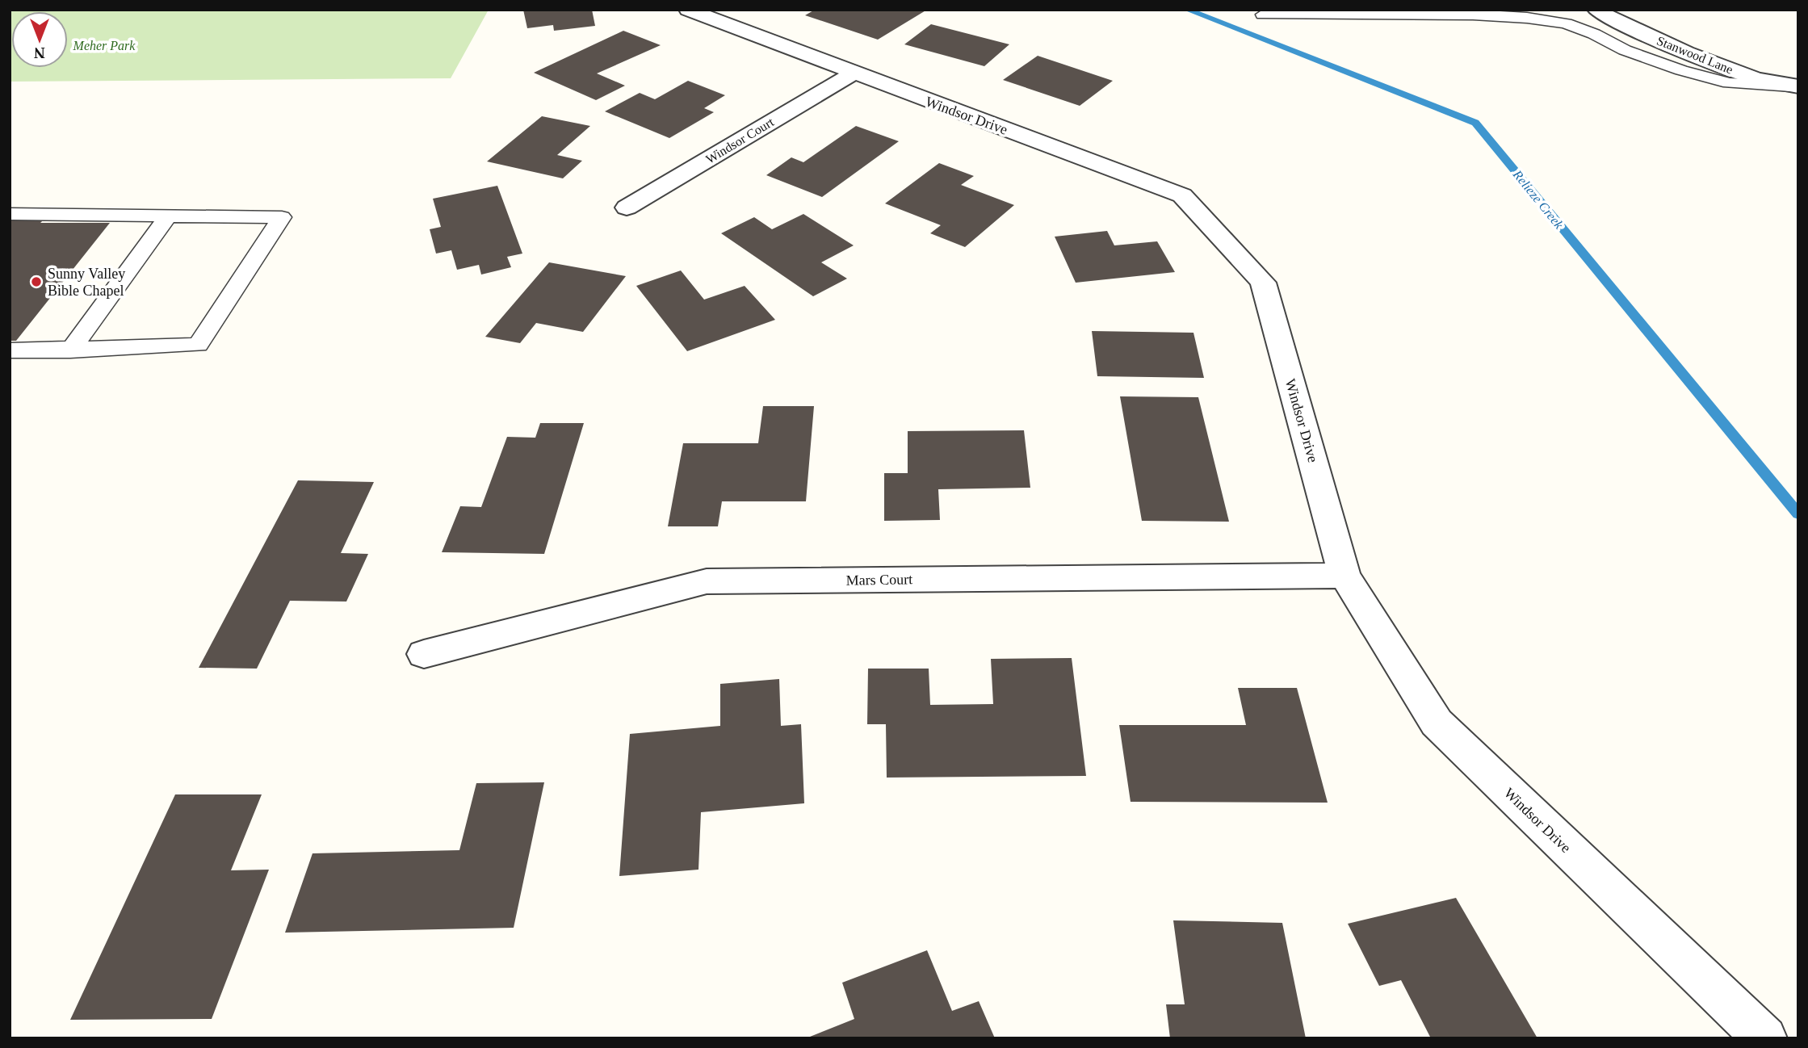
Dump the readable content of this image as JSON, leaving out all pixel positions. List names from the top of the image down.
{
  "streets": {
    "street": [
      "Stanwood Lane",
      "Windsor Drive",
      "Windsor Court",
      "Mars Court"
    ]
  },
  "crossings": [
    ["Windsor Drive", "Windsor Court"],
    ["Windsor Drive", "Mars Court"]
  ],
  "water": ["Relieze Creek"],
  "parks": ["Meher Park"],
  "places": ["Sunny Valley Bible Chapel"],
  "north": "bottom"
}
